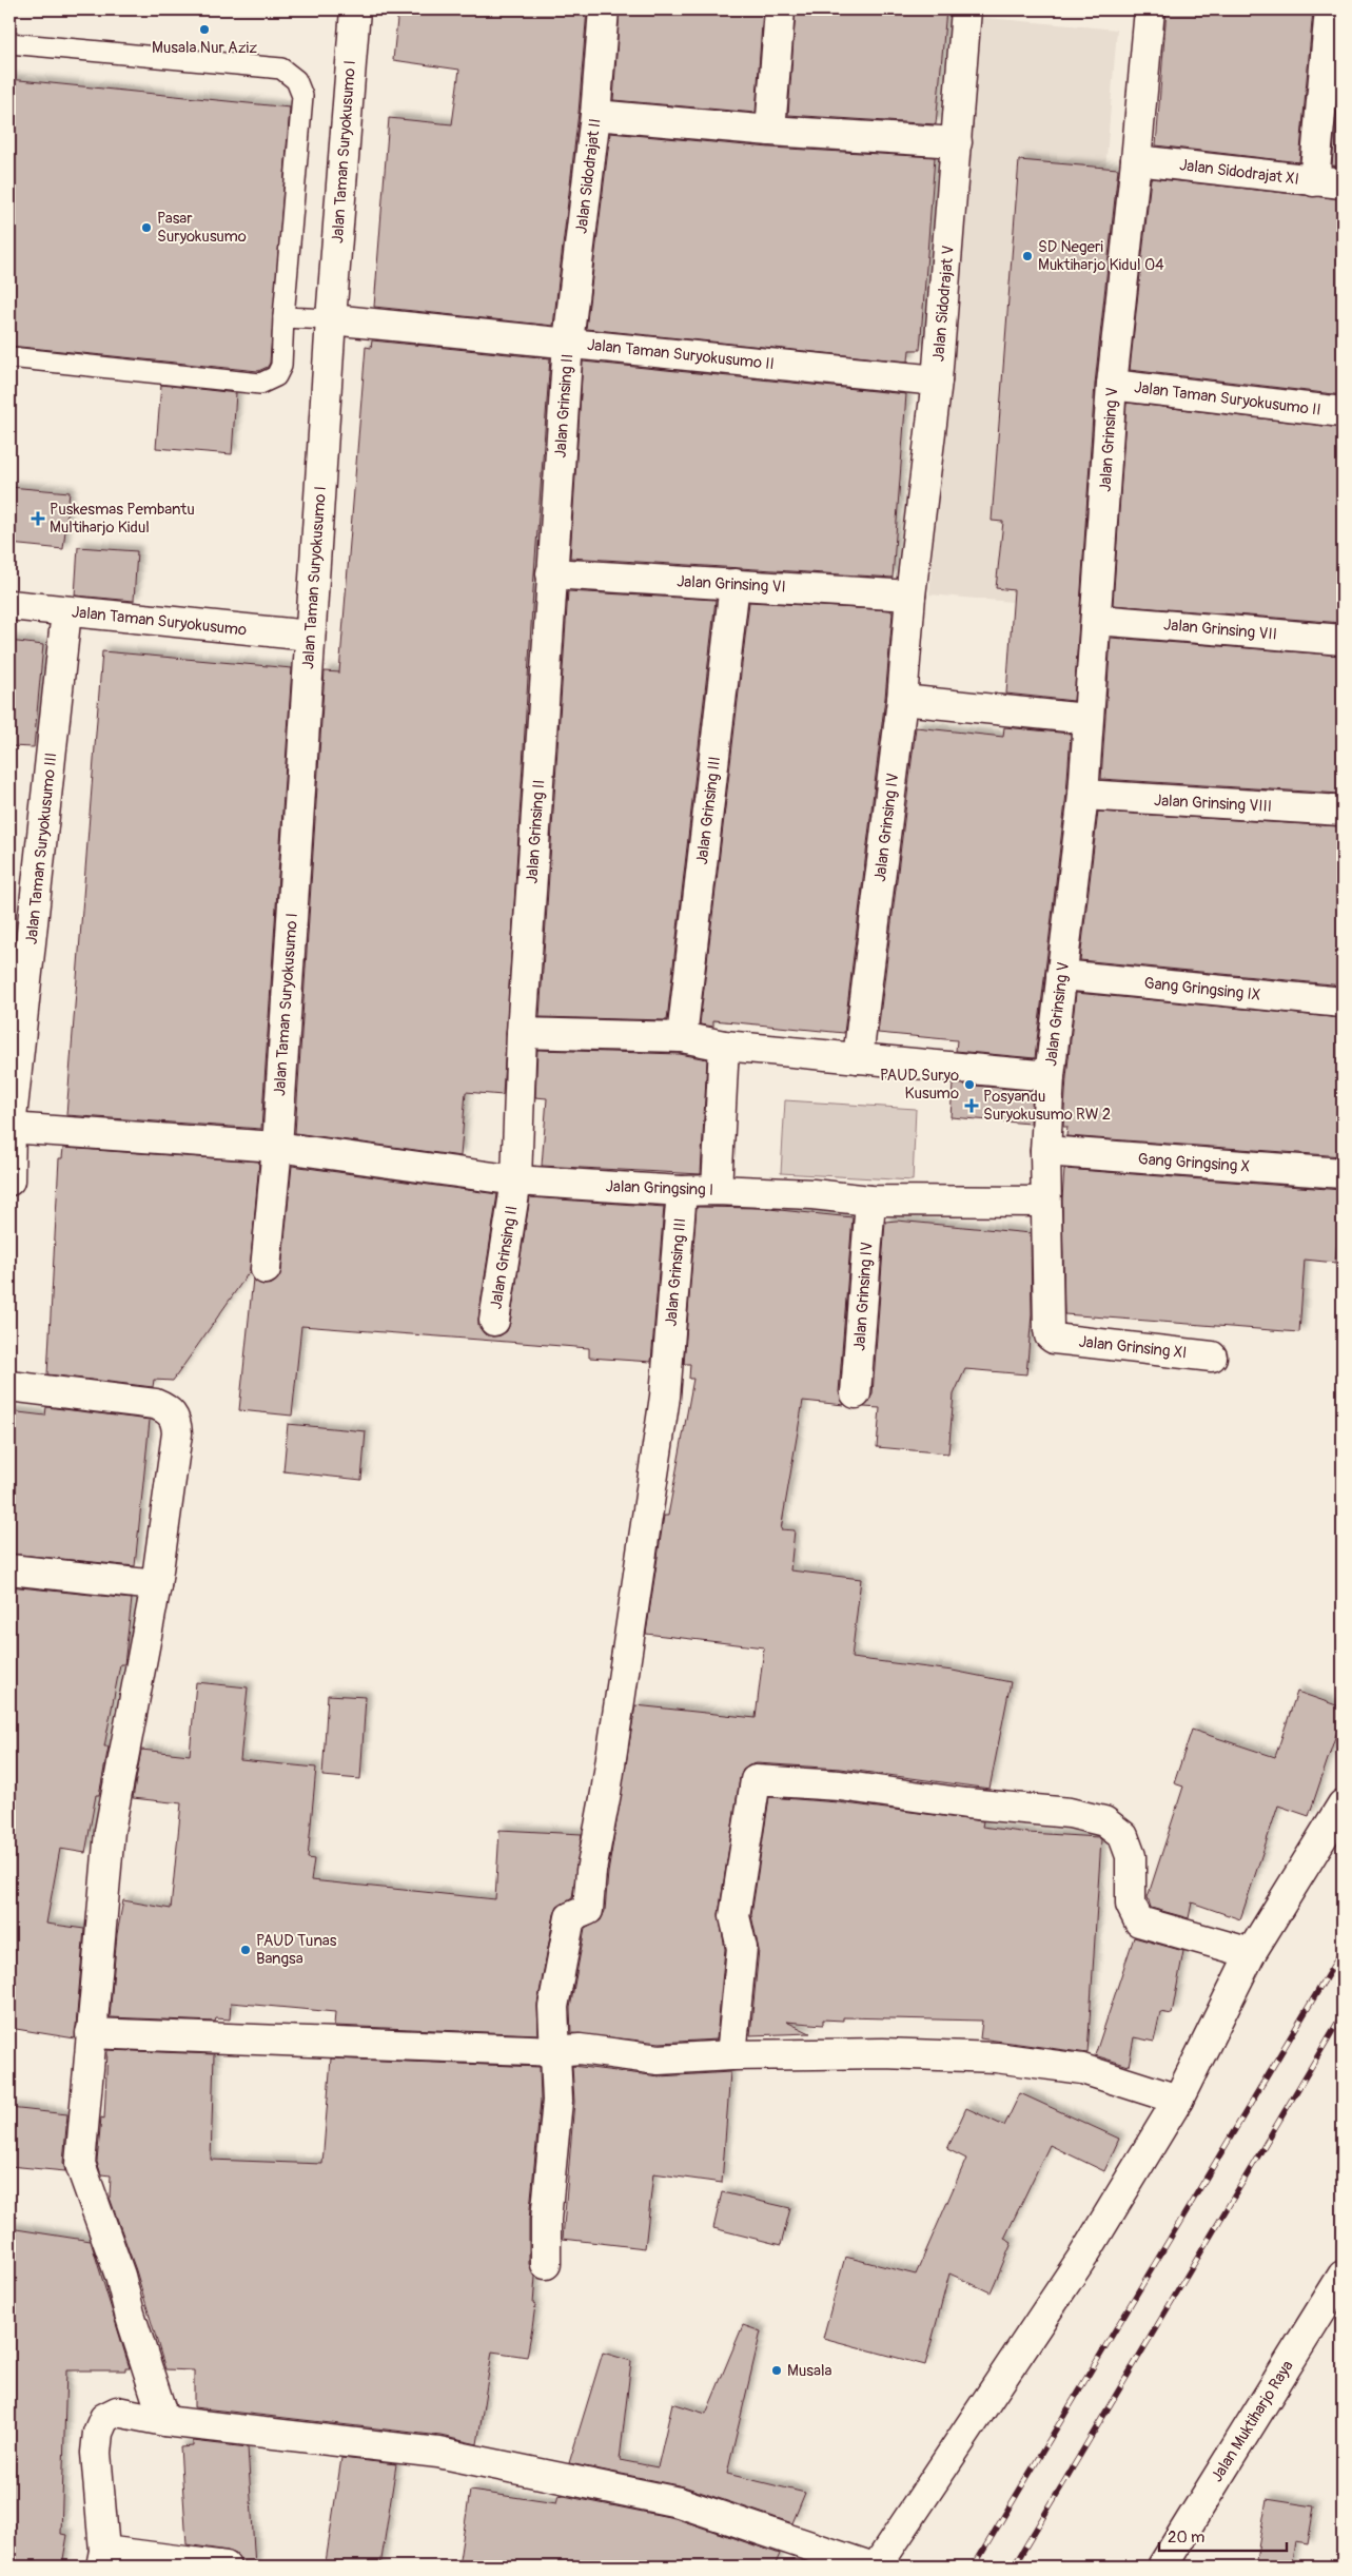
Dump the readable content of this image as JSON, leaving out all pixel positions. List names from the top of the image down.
{
  "streets": {
    "street": [
      "Jalan Taman Suryokusumo I",
      "Jalan Sidodrajat XI",
      "Jalan Sidodrajat II",
      "Jalan Sidodrajat V",
      "Jalan Taman Suryokusumo II",
      "Jalan Grinsing II",
      "Jalan Grinsing V",
      "Jalan Grinsing VI",
      "Jalan Taman Suryokusumo",
      "Jalan Grinsing VII",
      "Jalan Grinsing VIII",
      "Jalan Grinsing III",
      "Jalan Grinsing IV",
      "Jalan Taman Suryokusumo III",
      "Gang Gringsing IX",
      "Gang Gringsing X",
      "Jalan Gringsing I",
      "Jalan Grinsing XI",
      "Jalan Muktiharjo Raya"
    ]
  },
  "crossings": [
    ["Jalan Taman Suryokusumo I", "Jalan Taman Suryokusumo II"],
    ["Jalan Taman Suryokusumo I", "Jalan Taman Suryokusumo"],
    ["Jalan Taman Suryokusumo I", "Jalan Gringsing I"],
    ["Jalan Sidodrajat XI", "Jalan Grinsing V"],
    ["Jalan Sidodrajat II", "Jalan Taman Suryokusumo II"],
    ["Jalan Sidodrajat II", "Jalan Grinsing II"],
    ["Jalan Sidodrajat V", "Jalan Taman Suryokusumo II"],
    ["Jalan Sidodrajat V", "Jalan Grinsing VI"],
    ["Jalan Sidodrajat V", "Jalan Grinsing IV"],
    ["Jalan Taman Suryokusumo II", "Jalan Grinsing II"],
    ["Jalan Taman Suryokusumo II", "Jalan Grinsing V"],
    ["Jalan Grinsing II", "Jalan Grinsing VI"],
    ["Jalan Grinsing II", "Jalan Gringsing I"],
    ["Jalan Grinsing V", "Jalan Grinsing VII"],
    ["Jalan Grinsing V", "Jalan Grinsing VIII"],
    ["Jalan Grinsing V", "Gang Gringsing IX"],
    ["Jalan Grinsing V", "Gang Gringsing X"],
    ["Jalan Grinsing V", "Jalan Gringsing I"],
    ["Jalan Grinsing V", "Jalan Grinsing XI"],
    ["Jalan Grinsing VI", "Jalan Grinsing III"],
    ["Jalan Grinsing VI", "Jalan Grinsing IV"],
    ["Jalan Taman Suryokusumo", "Jalan Taman Suryokusumo III"],
    ["Jalan Grinsing III", "Jalan Gringsing I"],
    ["Jalan Grinsing IV", "Jalan Gringsing I"],
    ["Jalan Taman Suryokusumo III", "Jalan Gringsing I"]
  ],
  "places": {
    "other": [
      "Musala Nur Aziz",
      "Pasar Suryokusumo",
      "SD Negeri Muktiharjo Kidul 04",
      "PAUD Suryo Kusumo",
      "PAUD Tunas Bangsa",
      "Musala"
    ],
    "health": ["Puskesmas Pembantu Multiharjo Kidul", "Posyandu Suryokusumo RW 2"]
  },
  "scale_bar": "20 m"
}
